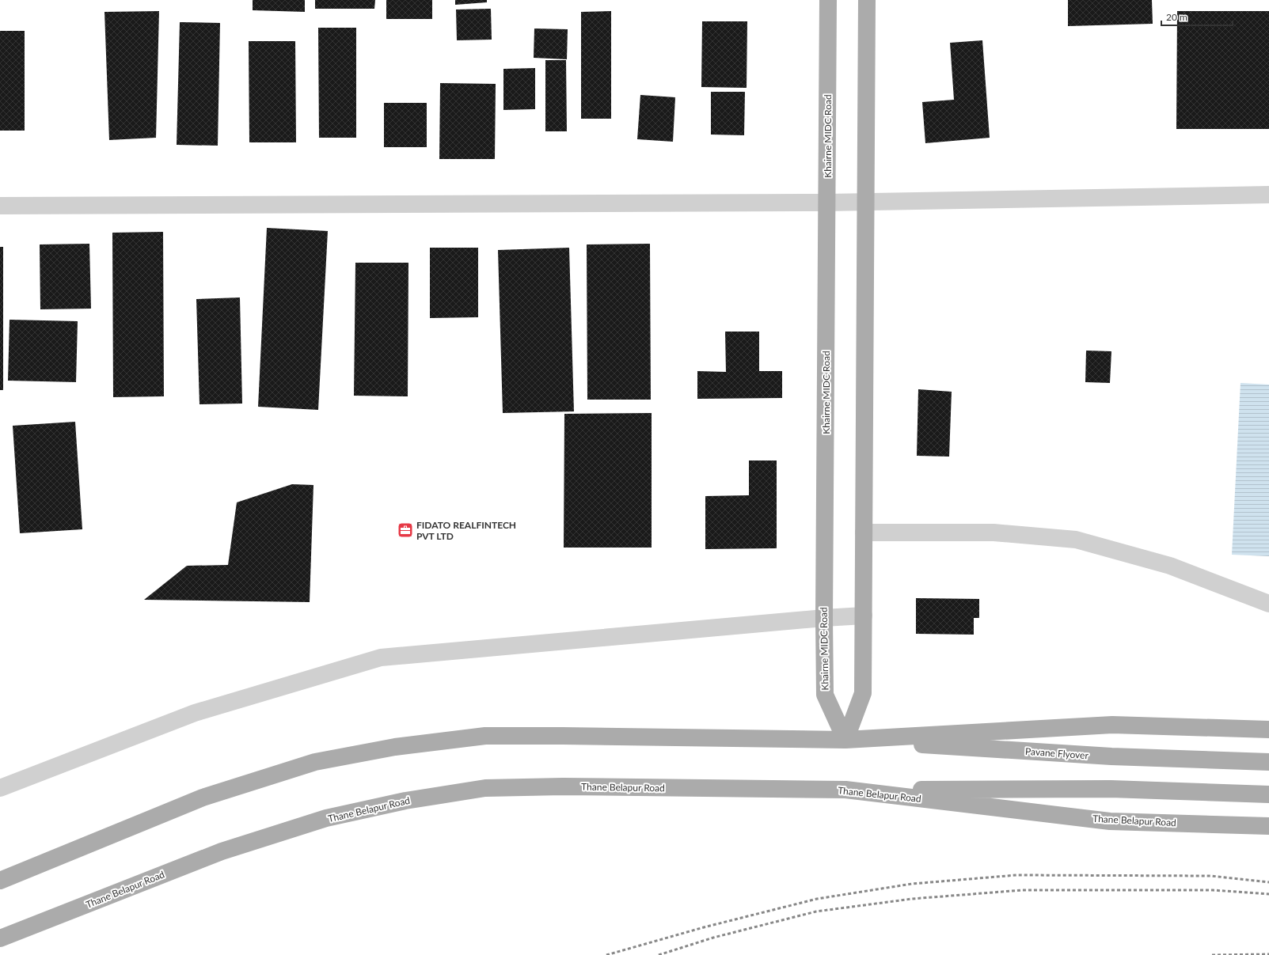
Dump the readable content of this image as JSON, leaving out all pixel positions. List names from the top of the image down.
{
  "streets": {
    "main road": ["Khairne MIDC Road", "Pavane Flyover", "Thane Belapur Road"]
  },
  "crossings": [
    ["Khairne MIDC Road", "Pavane Flyover"]
  ],
  "places": {
    "office": ["FIDATO REALFINTECH PVT LTD"]
  },
  "scale_bar": "20 m"
}
